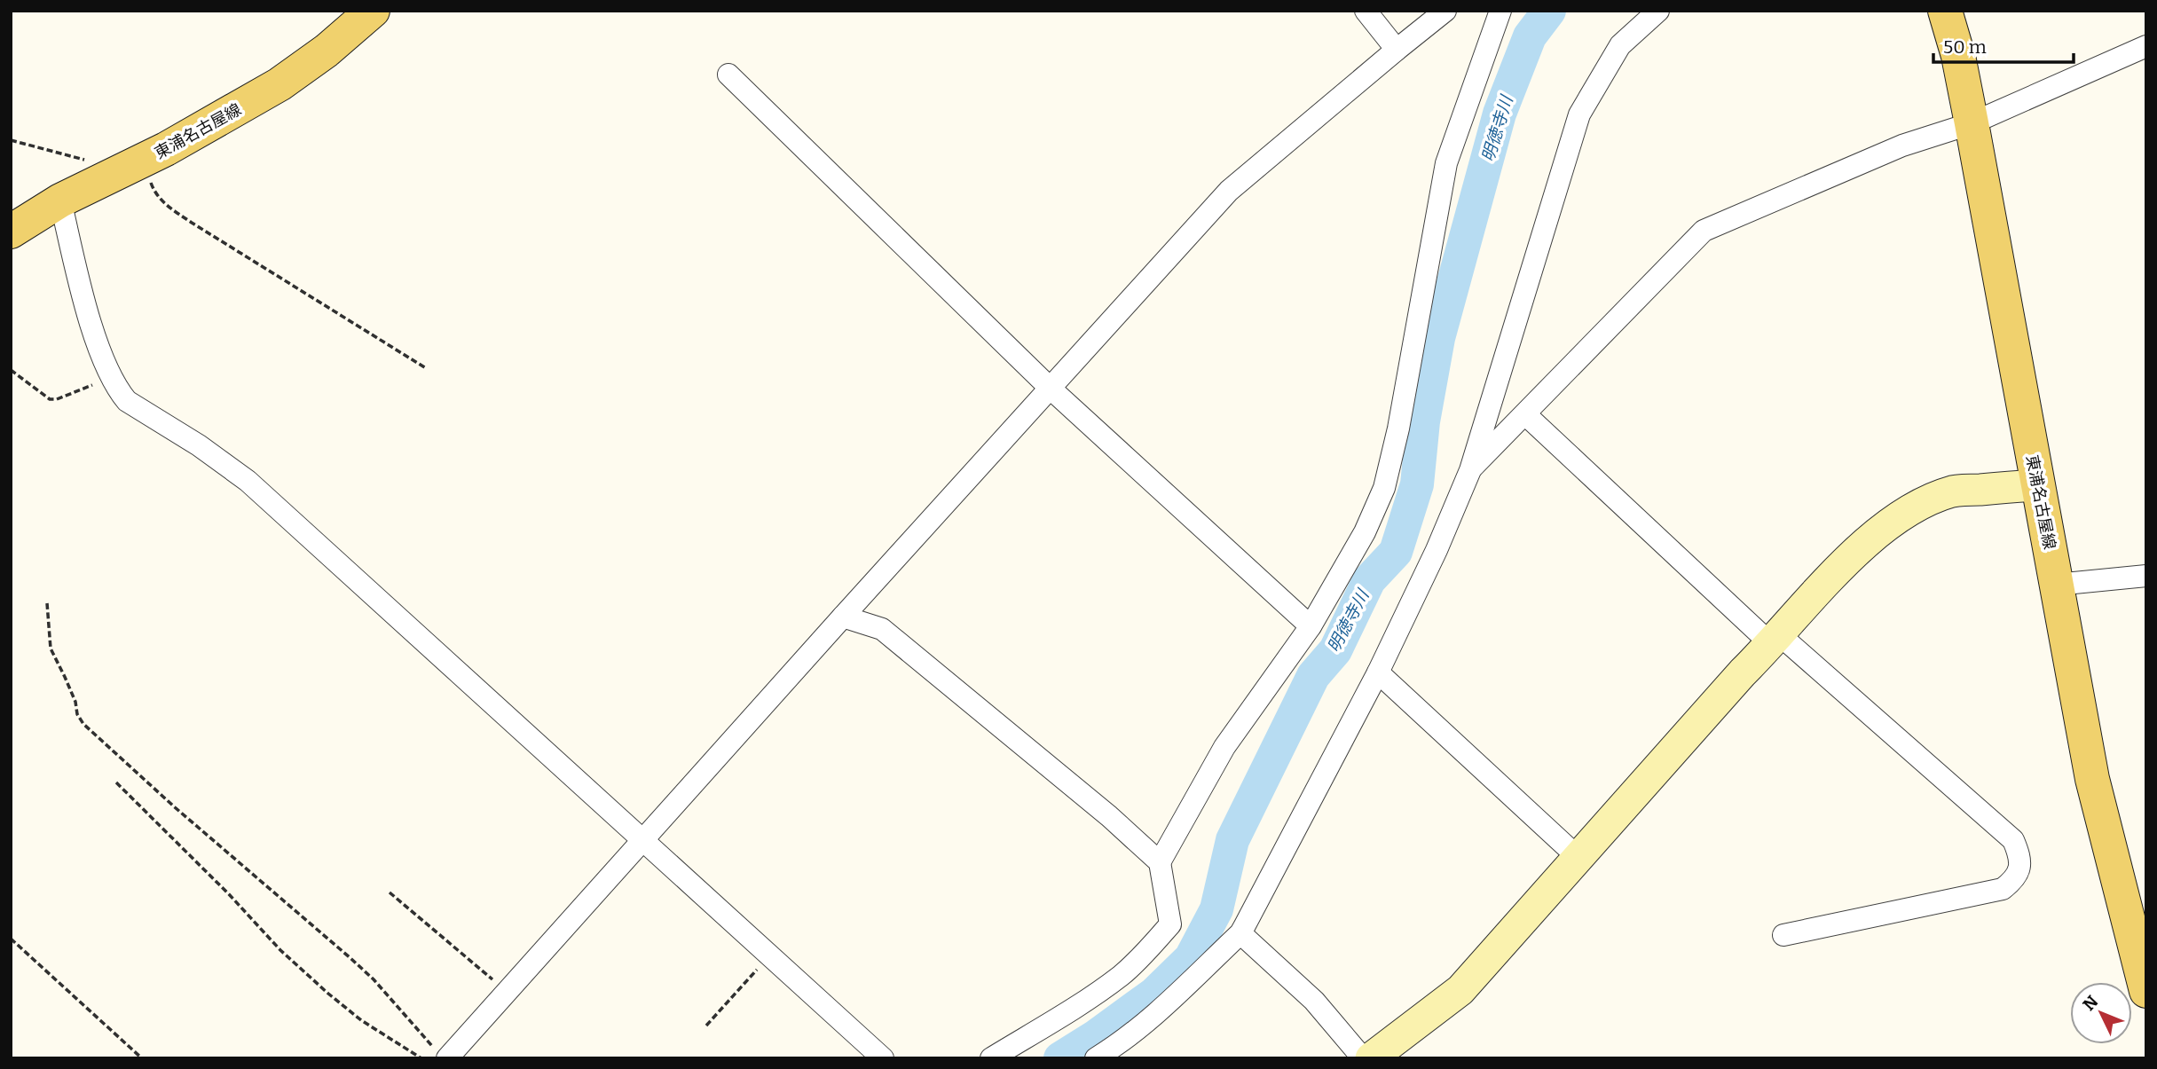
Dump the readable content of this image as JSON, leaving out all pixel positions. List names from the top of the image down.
{
  "streets": {
    "main road": ["東浦名古屋線"]
  },
  "water": ["明徳寺川"],
  "scale_bar": "50 m",
  "north": "top left"
}
